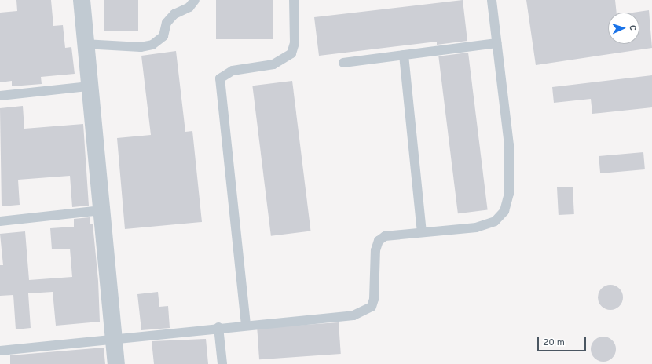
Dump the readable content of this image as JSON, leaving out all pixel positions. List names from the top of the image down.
{
  "scale_bar": "20 m",
  "north": "right"
}
